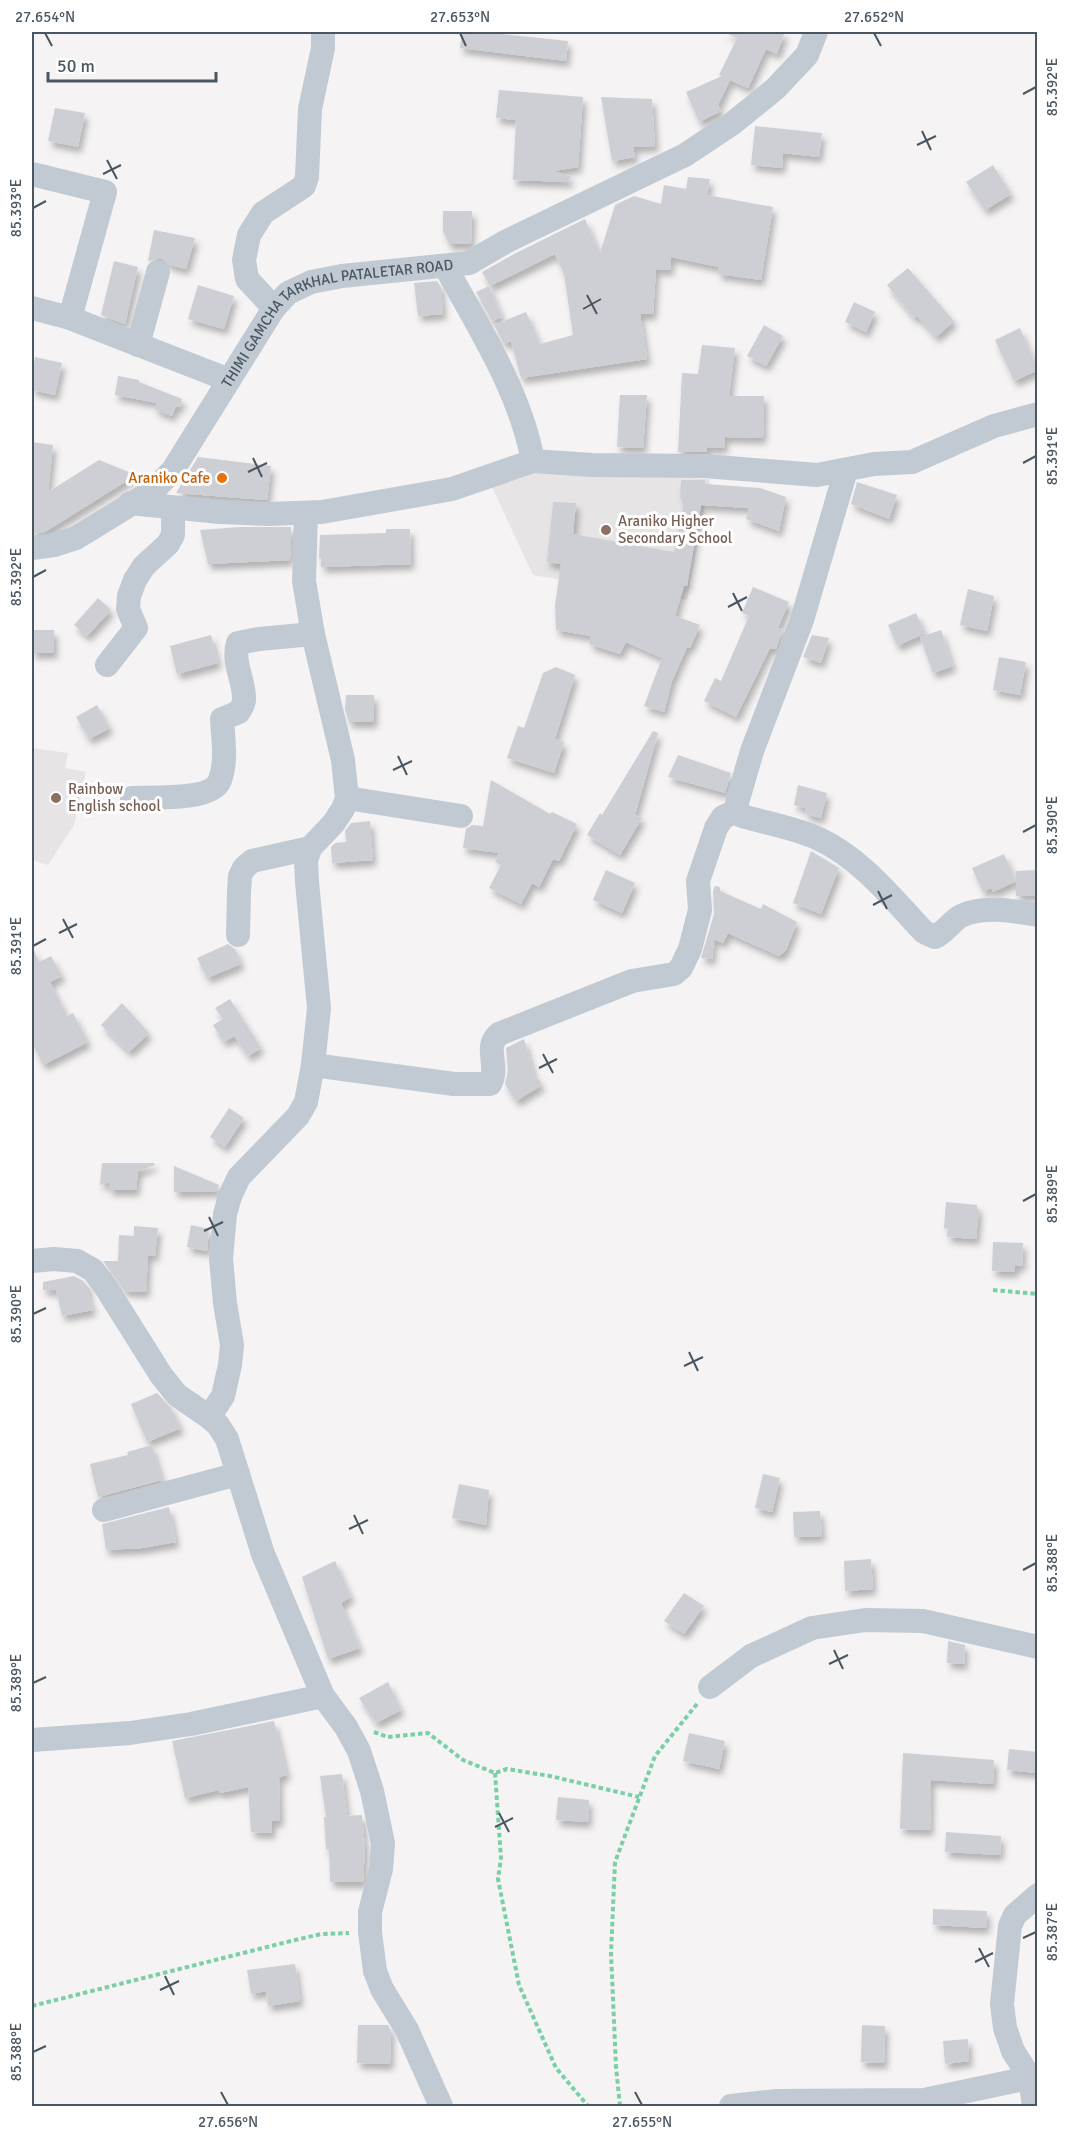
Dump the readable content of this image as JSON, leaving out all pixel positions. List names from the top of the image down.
{
  "streets": {
    "street": ["THIMI GAMCHA TARKHAL PATALETAR ROAD"]
  },
  "places": ["Araniko Cafe", "Araniko Higher Secondary School", "Rainbow English school"],
  "scale_bar": "50 m",
  "coordinates": [
    "27.654°N",
    "27.653°N",
    "27.652°N",
    "85.392°E",
    "85.393°E",
    "85.391°E",
    "85.390°E",
    "85.389°E",
    "85.388°E",
    "85.387°E",
    "27.656°N",
    "27.655°N"
  ]
}
